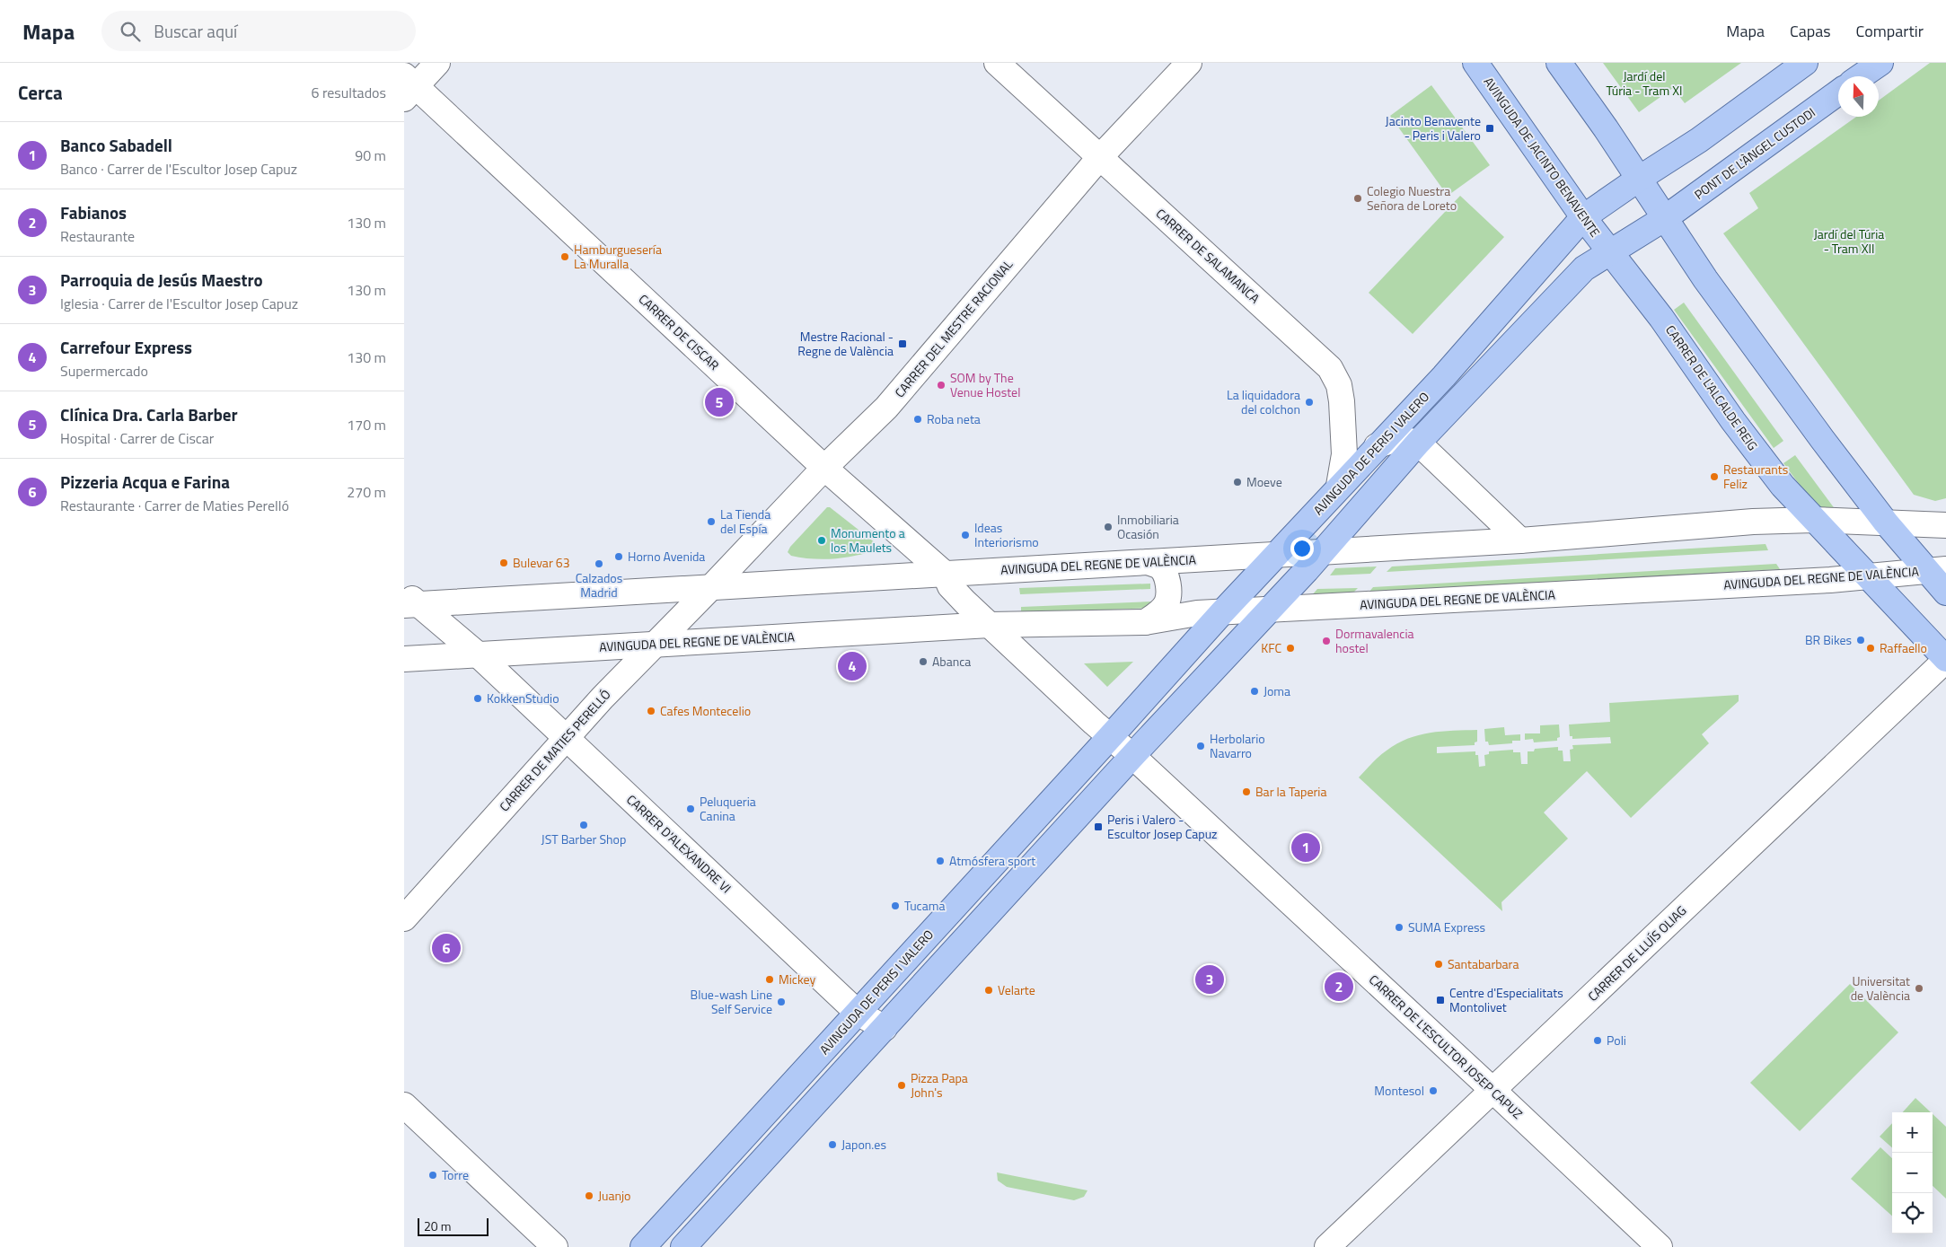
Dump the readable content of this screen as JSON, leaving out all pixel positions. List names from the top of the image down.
{
  "streets": {
    "main road": [
      "PONT DE L'ÀNGEL CUSTODI",
      "AVINGUDA DE JACINTO BENAVENTE",
      "CARRER DE SALAMANCA",
      "CARRER DEL MESTRE RACIONAL",
      "CARRER DE CISCAR",
      "CARRER DE L'ALCALDE REIG",
      "AVINGUDA DE PERIS I VALERO",
      "AVINGUDA DEL REGNE DE VALÈNCIA",
      "CARRER DE MATIES PERELLÓ",
      "CARRER D'ALEXANDRE VI",
      "CARRER DE LLUÍS OLIAG",
      "CARRER DE L'ESCULTOR JOSEP CAPUZ"
    ]
  },
  "crossings": [
    ["AVINGUDA DE JACINTO BENAVENTE", "CARRER DE L'ALCALDE REIG"],
    ["AVINGUDA DE JACINTO BENAVENTE", "AVINGUDA DE PERIS I VALERO"],
    ["CARRER DE SALAMANCA", "CARRER DEL MESTRE RACIONAL"],
    ["CARRER DE SALAMANCA", "AVINGUDA DE PERIS I VALERO"],
    ["CARRER DEL MESTRE RACIONAL", "CARRER DE CISCAR"],
    ["CARRER DEL MESTRE RACIONAL", "AVINGUDA DEL REGNE DE VALÈNCIA"],
    ["CARRER DEL MESTRE RACIONAL", "CARRER DE MATIES PERELLÓ"],
    ["CARRER DE CISCAR", "AVINGUDA DEL REGNE DE VALÈNCIA"],
    ["CARRER DE L'ALCALDE REIG", "AVINGUDA DEL REGNE DE VALÈNCIA"],
    ["CARRER DE L'ALCALDE REIG", "CARRER DE LLUÍS OLIAG"],
    ["AVINGUDA DE PERIS I VALERO", "AVINGUDA DEL REGNE DE VALÈNCIA"],
    ["AVINGUDA DE PERIS I VALERO", "CARRER D'ALEXANDRE VI"],
    ["AVINGUDA DEL REGNE DE VALÈNCIA", "CARRER DE MATIES PERELLÓ"],
    ["AVINGUDA DEL REGNE DE VALÈNCIA", "CARRER D'ALEXANDRE VI"],
    ["CARRER DE MATIES PERELLÓ", "CARRER D'ALEXANDRE VI"],
    ["CARRER DE LLUÍS OLIAG", "CARRER DE L'ESCULTOR JOSEP CAPUZ"]
  ],
  "parks": ["Jardí del Túria - Tram XI", "Jardí del Túria - Tram XII"],
  "places": {
    "transit": [
      "Jacinto Benavente - Peris i Valero",
      "Mestre Racional - Regne de València",
      "Peris i Valero - Escultor Josep Capuz",
      "Centre d'Especialitats Montolivet"
    ],
    "other": [
      "Colegio Nuestra Señora de Loreto",
      "Hamburguesería La Muralla",
      "SOM by The Venue Hostel",
      "La liquidadora del colchon",
      "Roba neta",
      "Restaurants Feliz",
      "Moeve",
      "La Tienda del Espía",
      "Inmobiliaria Ocasión",
      "Ideas Interiorismo",
      "Monumento a los Maulets",
      "Horno Avenida",
      "Bulevar 63",
      "Calzados Madrid",
      "BR Bikes",
      "Dormavalencia hostel",
      "KFC",
      "Raffaello",
      "Abanca",
      "Joma",
      "KokkenStudio",
      "Cafes Montecelio",
      "Herbolario Navarro",
      "Bar la Taperia",
      "Peluqueria Canina",
      "JST Barber Shop",
      "Atmósfera sport",
      "Tucama",
      "SUMA Express",
      "Santabarbara",
      "Mickey",
      "Universitat de València",
      "Velarte",
      "Blue-wash Line Self Service",
      "Poli",
      "Pizza Papa John's",
      "Montesol",
      "Japon.es",
      "Torre",
      "Juanjo"
    ]
  },
  "scale_bar": "20 m",
  "north": "top",
  "page": {
    "header": "Mapa",
    "search": "Buscar aquí",
    "nav": ["Mapa", "Capas", "Compartir"],
    "heading": ["Cerca", "6 resultados"],
    "list": [
      {
        "mark": "1",
        "name": "Banco Sabadell",
        "note": "Banco · Carrer de l'Escultor Josep Capuz",
        "value": "90 m"
      },
      {
        "mark": "2",
        "name": "Fabianos",
        "note": "Restaurante",
        "value": "130 m"
      },
      {
        "mark": "3",
        "name": "Parroquia de Jesús Maestro",
        "note": "Iglesia · Carrer de l'Escultor Josep Capuz",
        "value": "130 m"
      },
      {
        "mark": "4",
        "name": "Carrefour Express",
        "note": "Supermercado",
        "value": "130 m"
      },
      {
        "mark": "5",
        "name": "Clínica Dra. Carla Barber",
        "note": "Hospital · Carrer de Ciscar",
        "value": "170 m"
      },
      {
        "mark": "6",
        "name": "Pizzeria Acqua e Farina",
        "note": "Restaurante · Carrer de Maties Perelló",
        "value": "270 m"
      }
    ],
    "pins": [
      "5",
      "4",
      "1",
      "6",
      "3",
      "2"
    ],
    "map_buttons": ["+", "−"],
    "scale": "20 m"
  }
}
